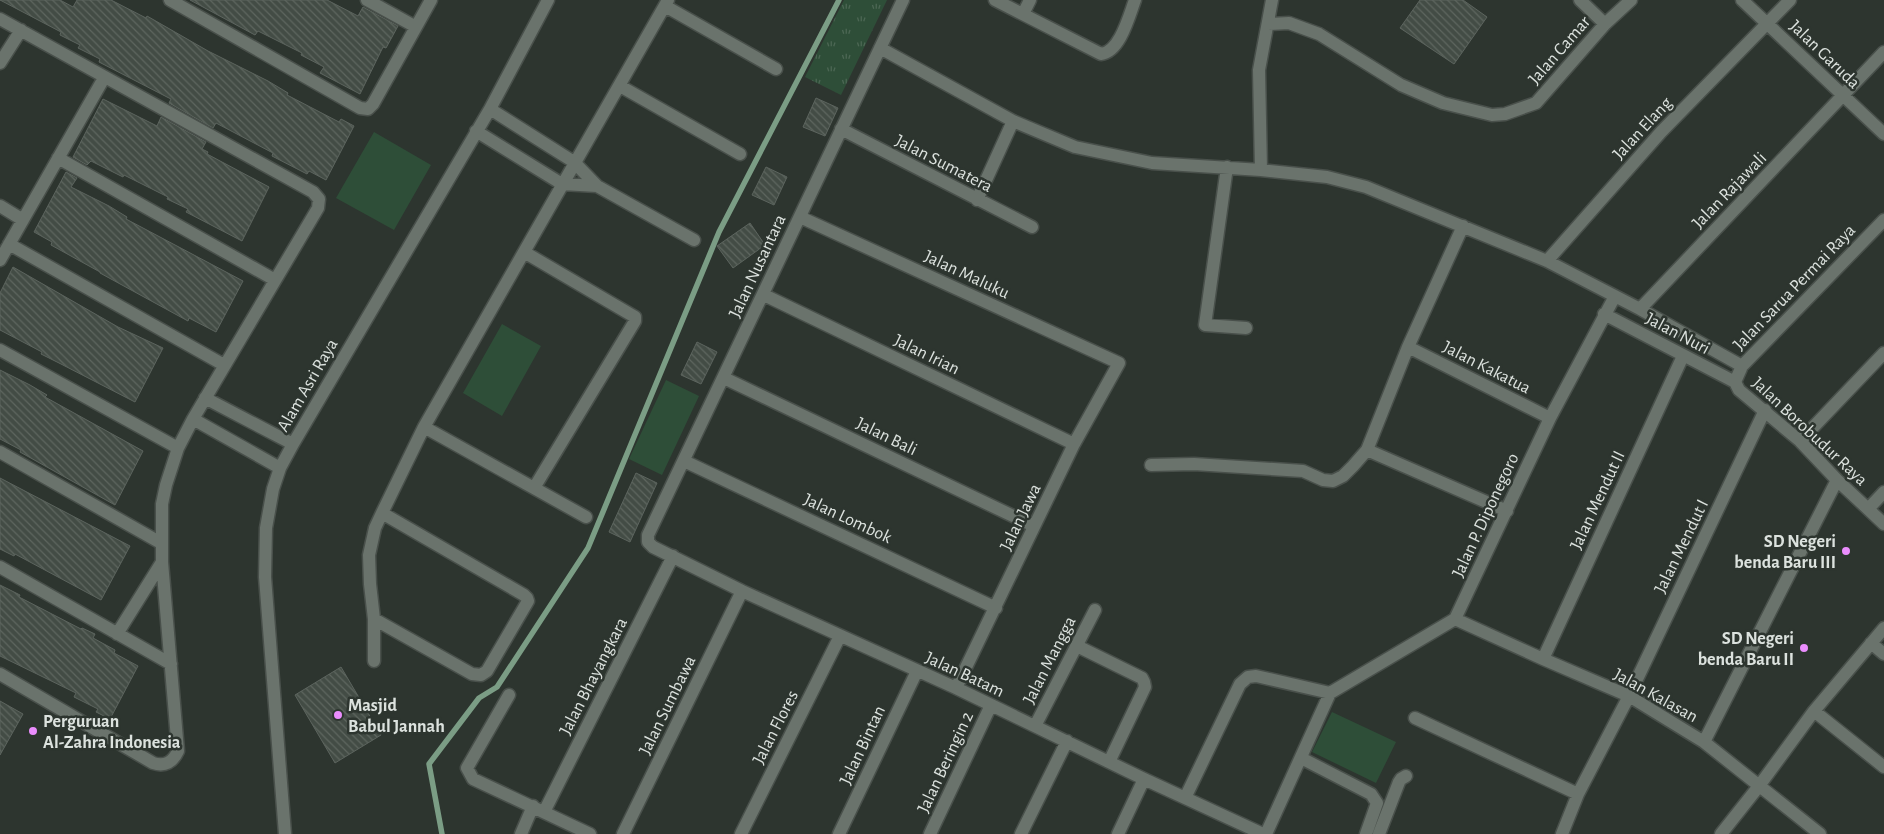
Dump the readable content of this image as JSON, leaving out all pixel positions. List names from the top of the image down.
{
  "streets": {
    "street": [
      "Jalan Camar",
      "Jalan Garuda",
      "Jalan Elang",
      "Jalan Sumatera",
      "Jalan Rajawali",
      "Jalan Nusantara",
      "Jalan Maluku",
      "Jalan Sarua Permai Raya",
      "Jalan Nuri",
      "Jalan Irian",
      "Jalan Kakatua",
      "Alam Asri Raya",
      "Jalan Borobudur Raya",
      "Jalan Bali",
      "Jalan Mendut II",
      "Jalan P. Diponegoro",
      "Jalan Jawa",
      "Jalan Lombok",
      "Jalan Mendut I",
      "Jalan Mangga",
      "Jalan Batam",
      "Jalan Bhayangkara",
      "Jalan Kalasan",
      "Jalan Sumbawa",
      "Jalan Flores",
      "Jalan Bintan",
      "Jalan Beringin 2"
    ]
  },
  "crossings": [
    ["Jalan Garuda", "Jalan Elang"],
    ["Jalan Garuda", "Jalan Rajawali"],
    ["Jalan Elang", "Jalan Nuri"],
    ["Jalan Sumatera", "Jalan Nusantara"],
    ["Jalan Rajawali", "Jalan Nuri"],
    ["Jalan Nusantara", "Jalan Maluku"],
    ["Jalan Nusantara", "Jalan Nuri"],
    ["Jalan Nusantara", "Jalan Irian"],
    ["Jalan Nusantara", "Jalan Bali"],
    ["Jalan Nusantara", "Jalan Lombok"],
    ["Jalan Nusantara", "Jalan Batam"],
    ["Jalan Maluku", "Jalan Jawa"],
    ["Jalan Sarua Permai Raya", "Jalan Nuri"],
    ["Jalan Sarua Permai Raya", "Jalan Borobudur Raya"],
    ["Jalan Nuri", "Jalan Borobudur Raya"],
    ["Jalan Nuri", "Jalan Mendut II"],
    ["Jalan Nuri", "Jalan P. Diponegoro"],
    ["Jalan Irian", "Jalan Jawa"],
    ["Jalan Kakatua", "Jalan P. Diponegoro"],
    ["Jalan Borobudur Raya", "Jalan Mendut I"],
    ["Jalan Bali", "Jalan Jawa"],
    ["Jalan Mendut II", "Jalan Kalasan"],
    ["Jalan P. Diponegoro", "Jalan Kalasan"],
    ["Jalan Jawa", "Jalan Lombok"],
    ["Jalan Jawa", "Jalan Batam"],
    ["Jalan Mendut I", "Jalan Kalasan"],
    ["Jalan Mangga", "Jalan Batam"],
    ["Jalan Batam", "Jalan Bhayangkara"],
    ["Jalan Batam", "Jalan Sumbawa"],
    ["Jalan Batam", "Jalan Flores"],
    ["Jalan Batam", "Jalan Bintan"],
    ["Jalan Batam", "Jalan Beringin 2"]
  ],
  "places": [
    "SD Negeri benda Baru III",
    "SD Negeri benda Baru II",
    "Masjid Babul Jannah",
    "Perguruan Al-Zahra Indonesia"
  ]
}
